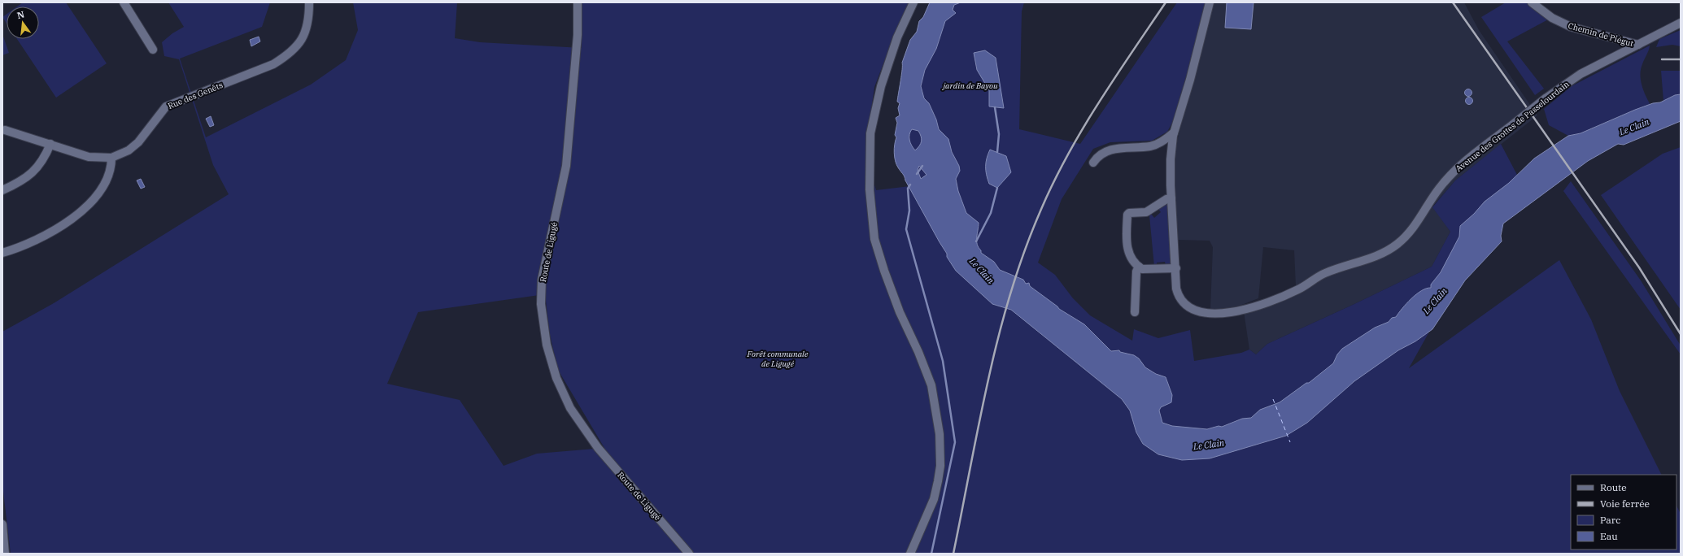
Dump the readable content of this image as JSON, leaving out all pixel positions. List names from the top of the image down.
{
  "streets": {
    "street": [
      "Chemin de Piégut",
      "Rue des Genêts",
      "Avenue des Grottes de Passelourdain",
      "Route de Ligugé"
    ]
  },
  "crossings": [
    ["Chemin de Piégut", "Avenue des Grottes de Passelourdain"]
  ],
  "water": ["Le Clain"],
  "parks": ["jardin de Bayou", "Forêt communale de Ligugé"],
  "legend": [
    "Route",
    "Voie ferrée",
    "Parc",
    "Eau"
  ],
  "north": "top"
}
